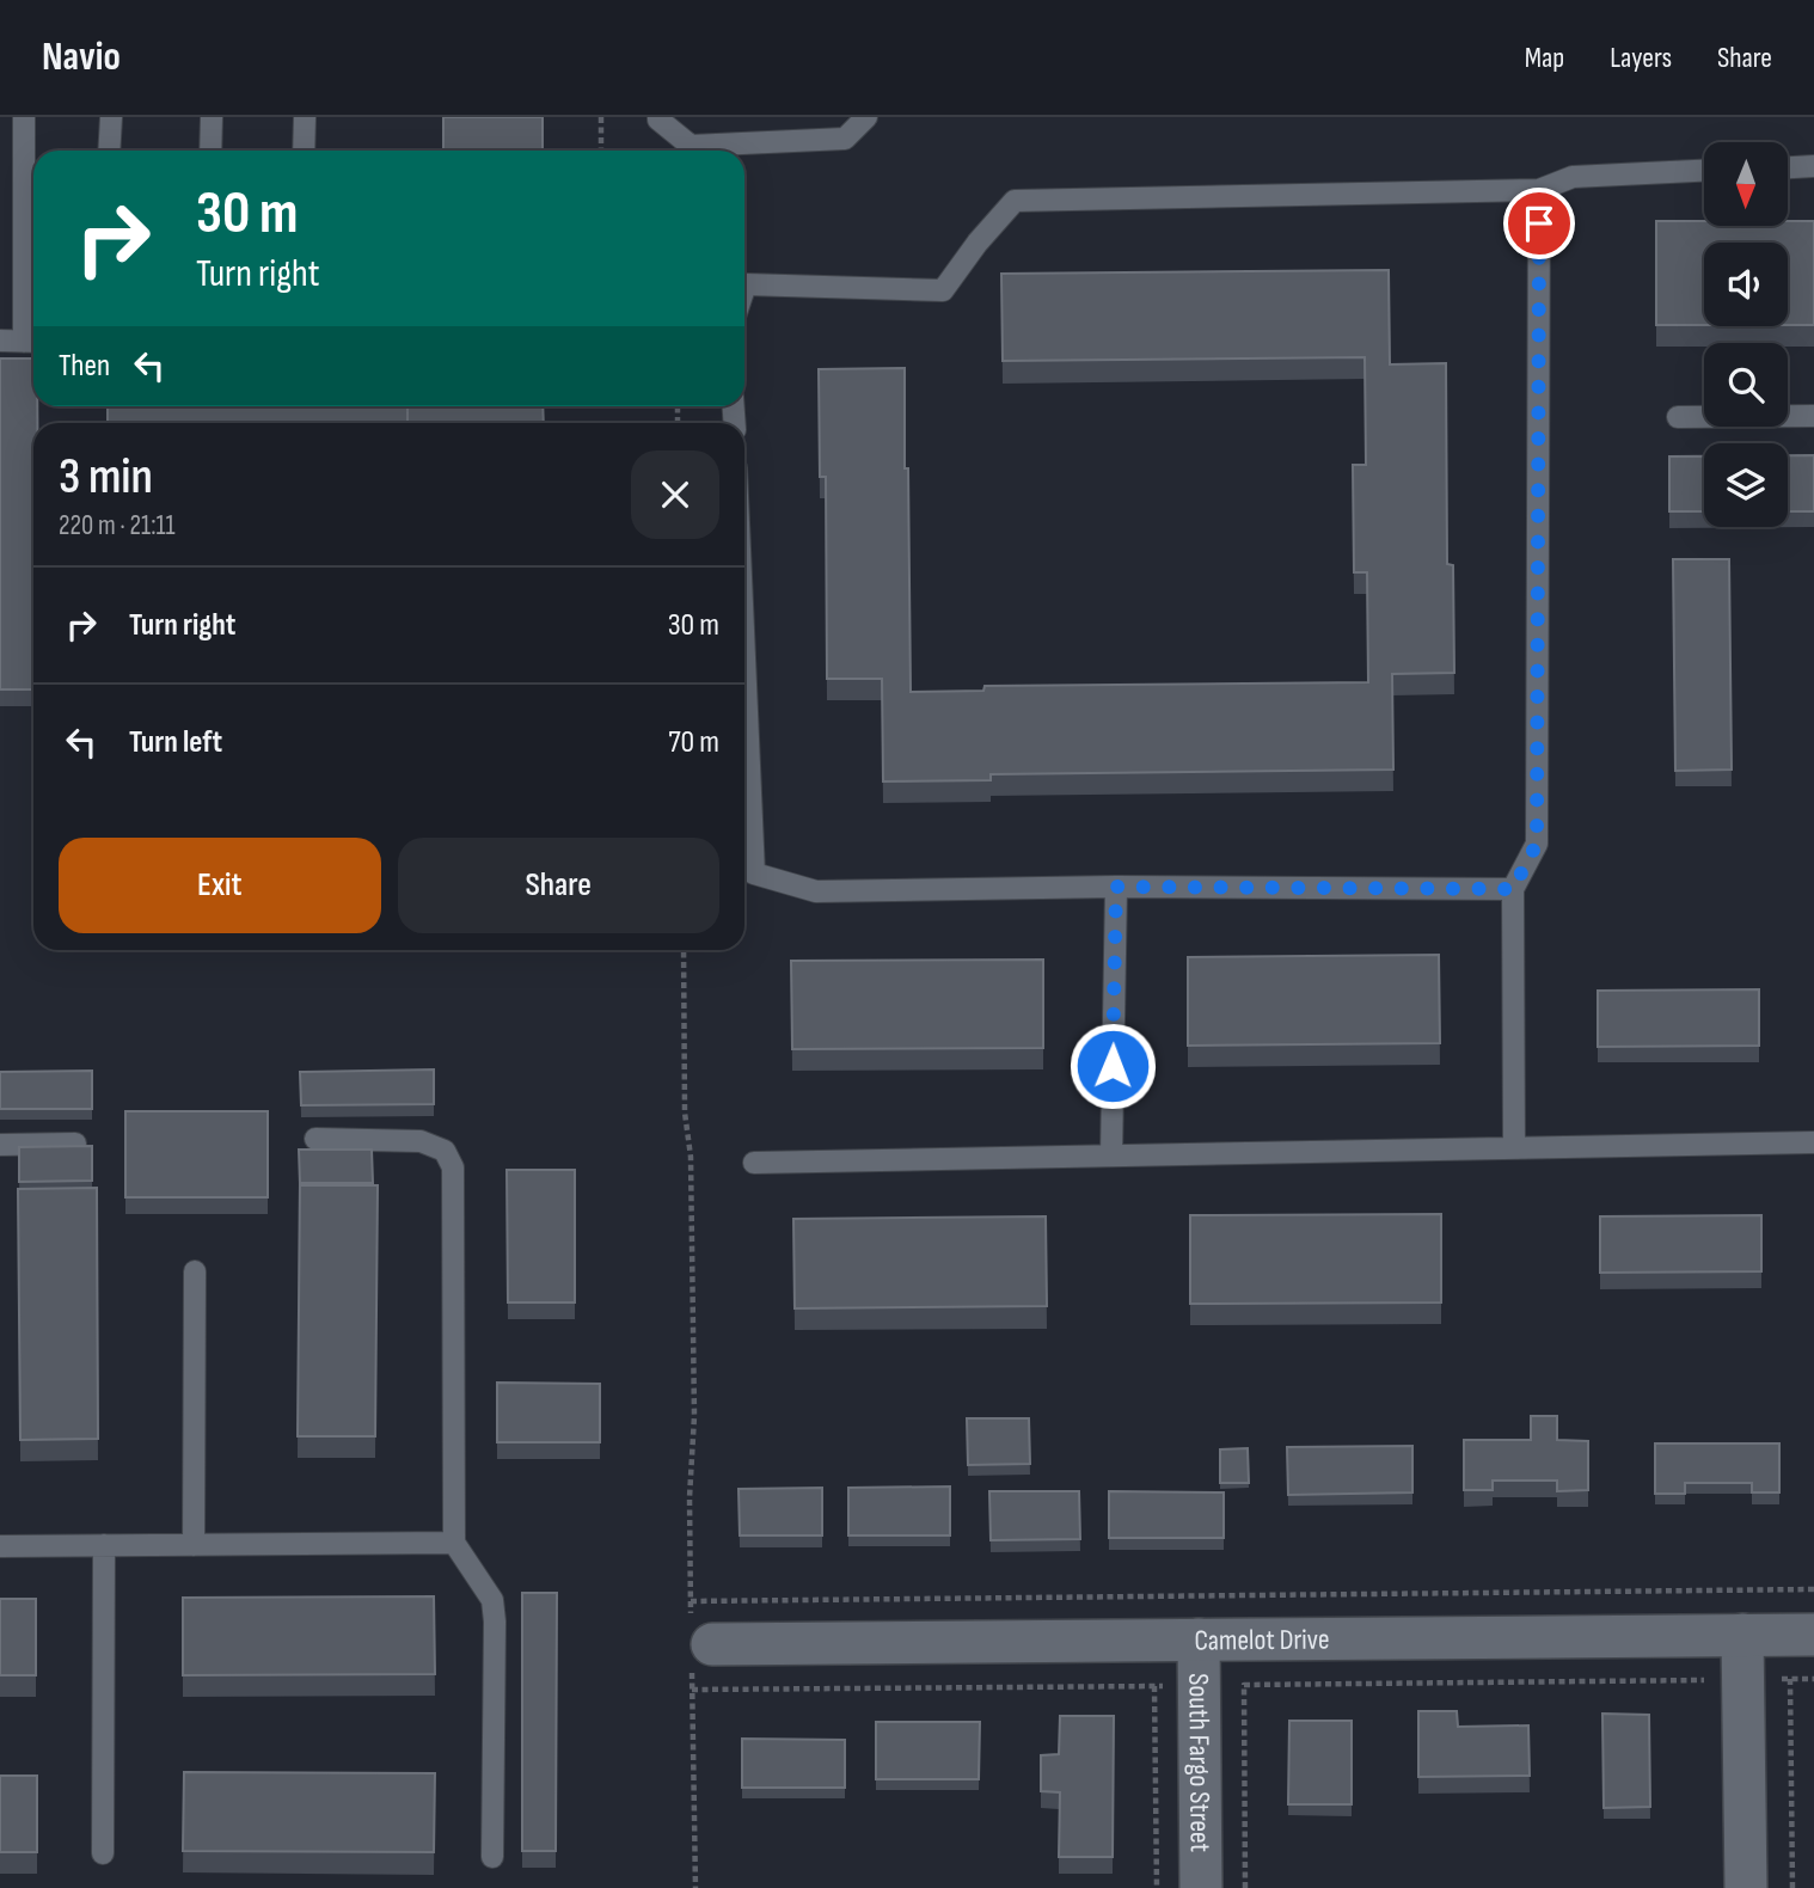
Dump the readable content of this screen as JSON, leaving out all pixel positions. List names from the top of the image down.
{
  "streets": {
    "street": ["Camelot Drive", "South Fargo Street"]
  },
  "crossings": [
    ["Camelot Drive", "South Fargo Street"]
  ],
  "north": "bottom",
  "page": {
    "header": "Navio",
    "nav": ["Map", "Layers", "Share"],
    "turn": ["30 m", "Turn right"],
    "then": "Then",
    "heading": ["3 min", "220 m · 21:11"],
    "list": [
      {
        "name": "Turn right",
        "value": "30 m"
      },
      {
        "name": "Turn left",
        "value": "70 m"
      }
    ],
    "buttons": ["Exit", "Share"]
  }
}
